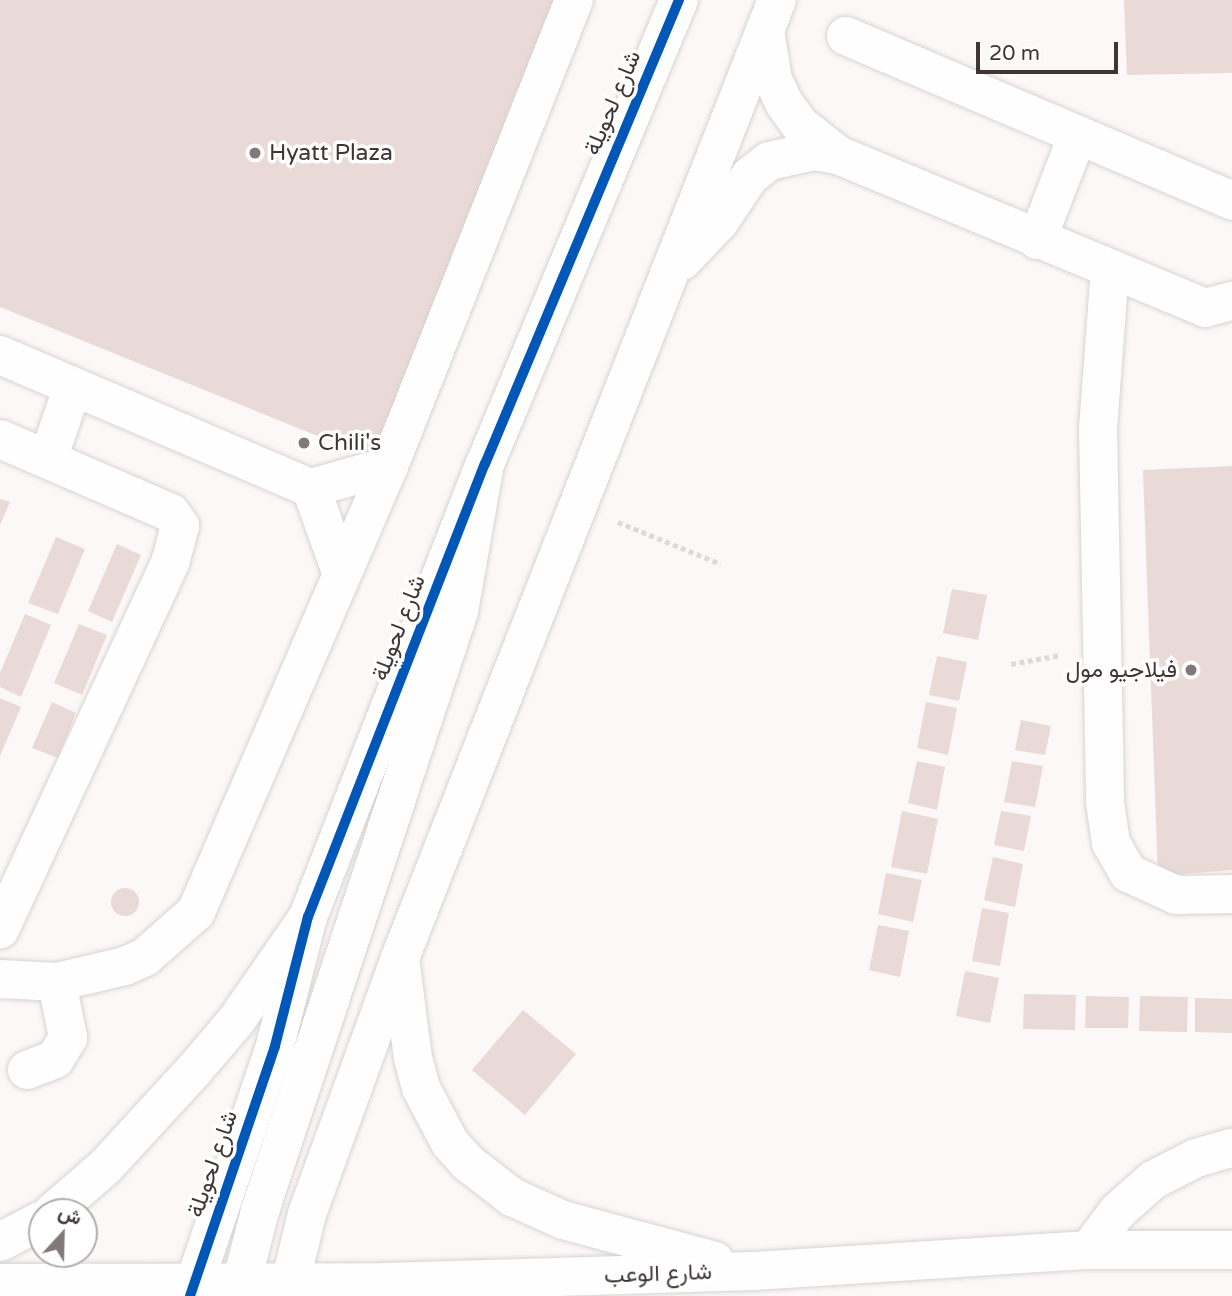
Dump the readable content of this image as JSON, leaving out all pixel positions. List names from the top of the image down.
{
  "streets": {
    "main road": ["شارع لحويلة", "شارع الوعب"]
  },
  "crossings": [
    ["شارع لحويلة", "شارع الوعب"]
  ],
  "places": ["Hyatt Plaza", "Chili's", "فيلاجيو مول"],
  "scale_bar": "20 m",
  "north": "top"
}
